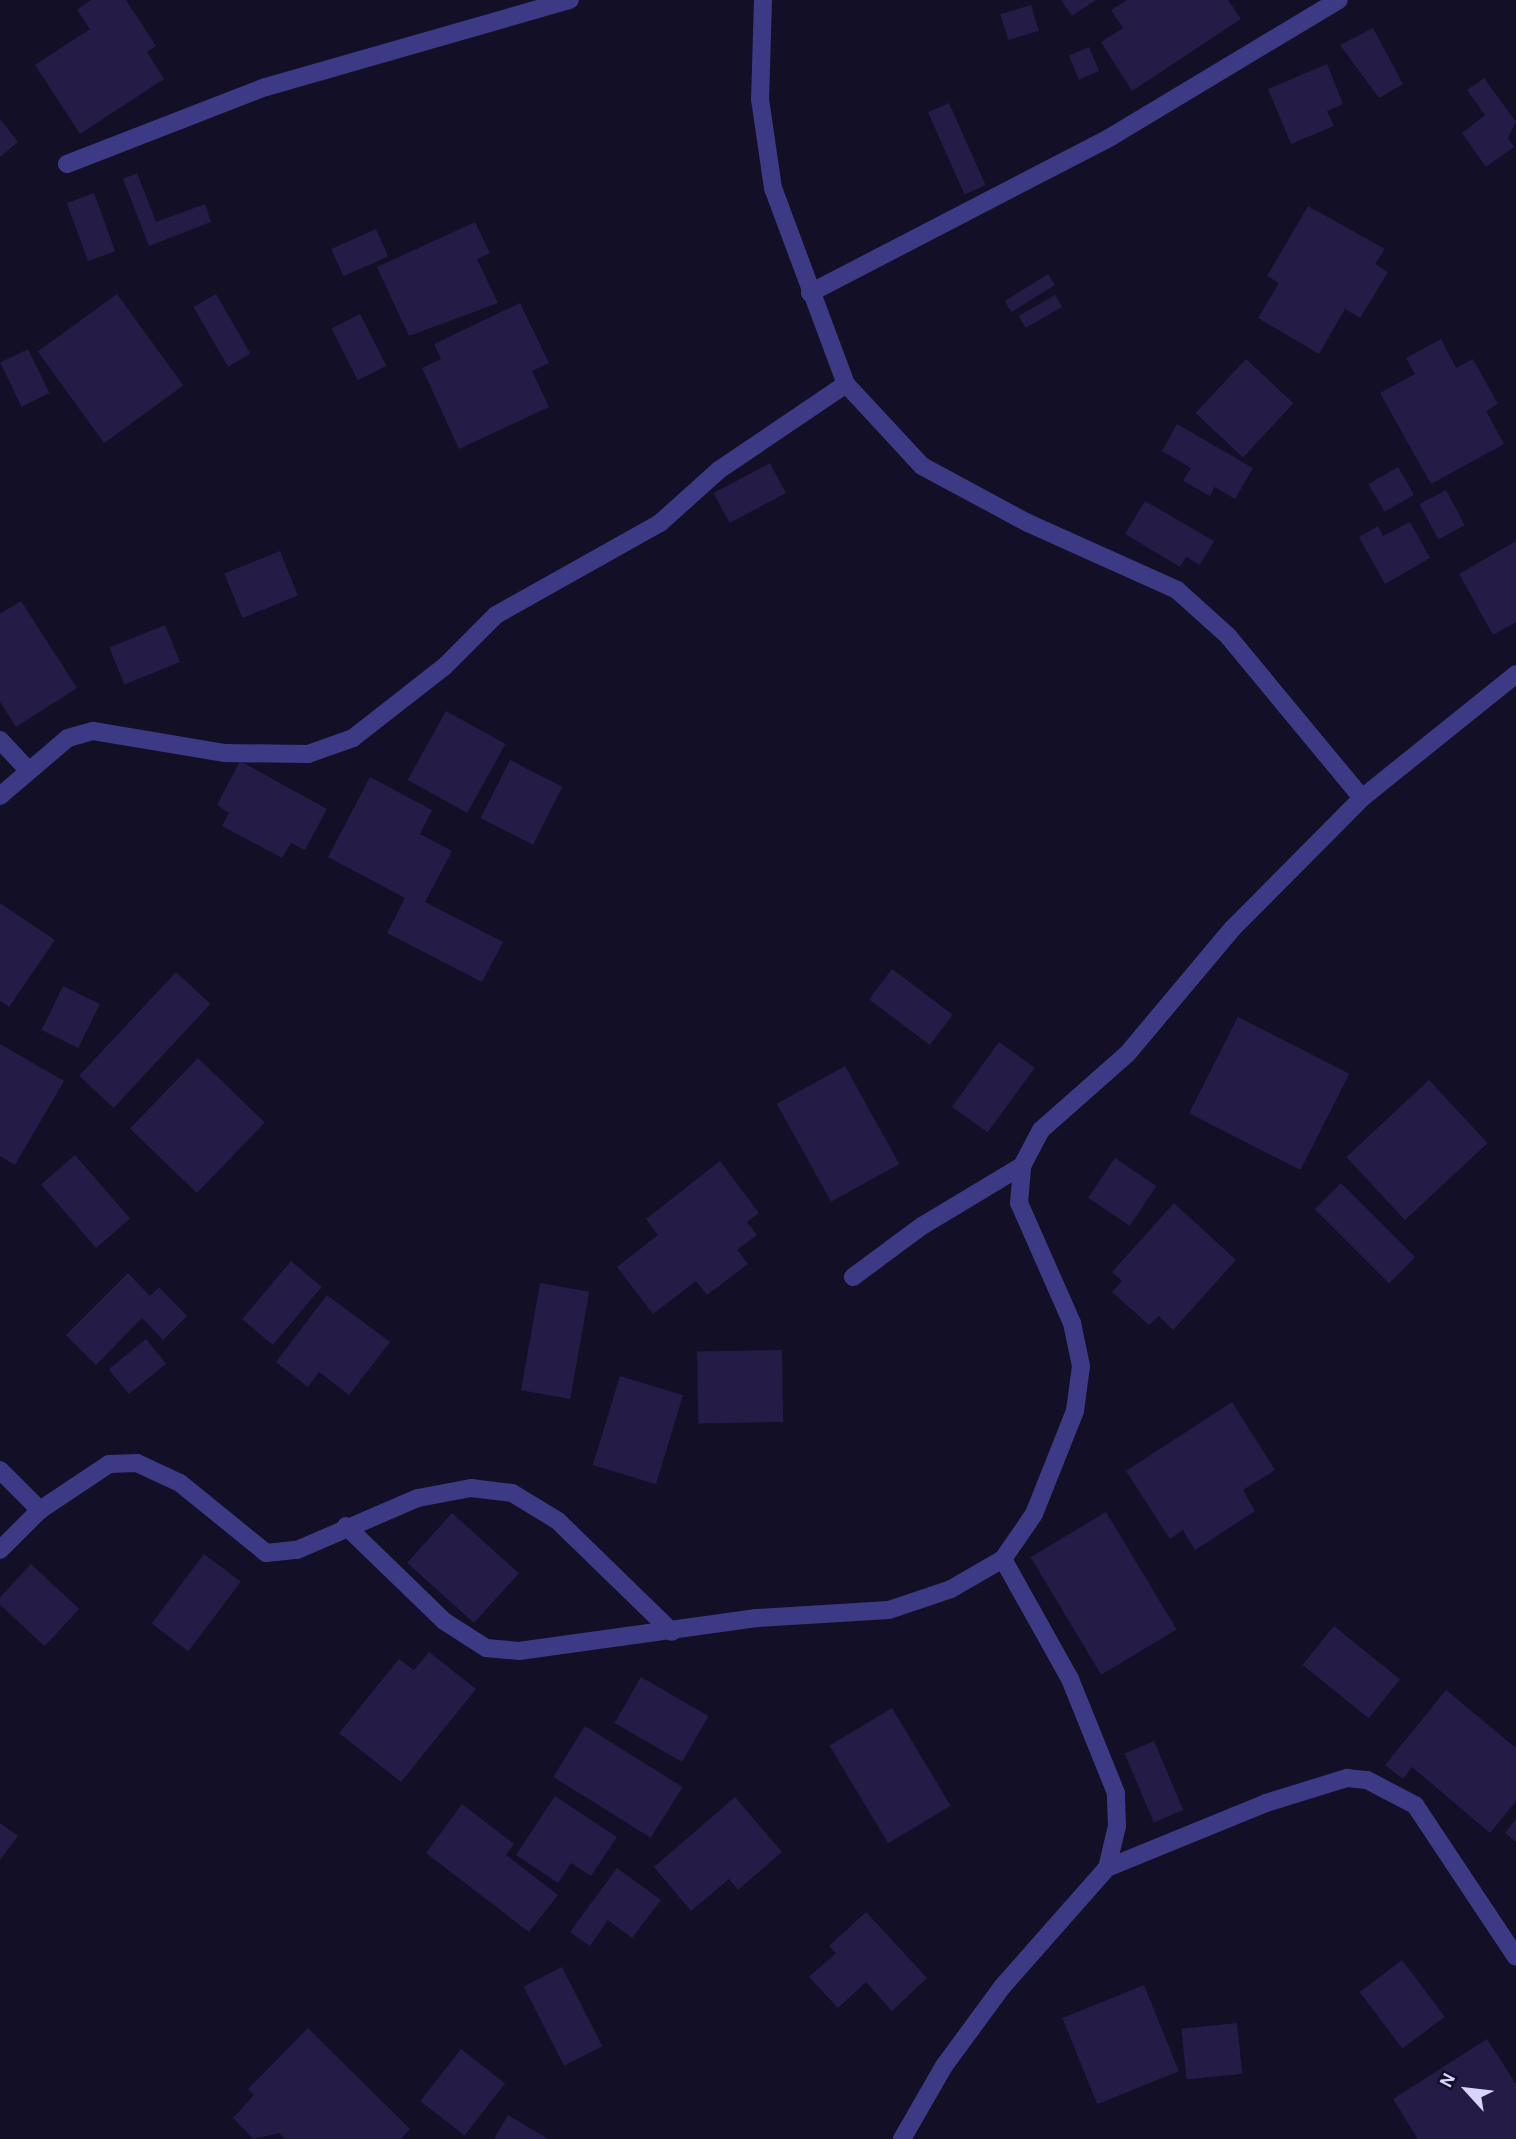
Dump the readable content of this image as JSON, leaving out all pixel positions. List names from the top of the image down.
{
  "north": "top left"
}
